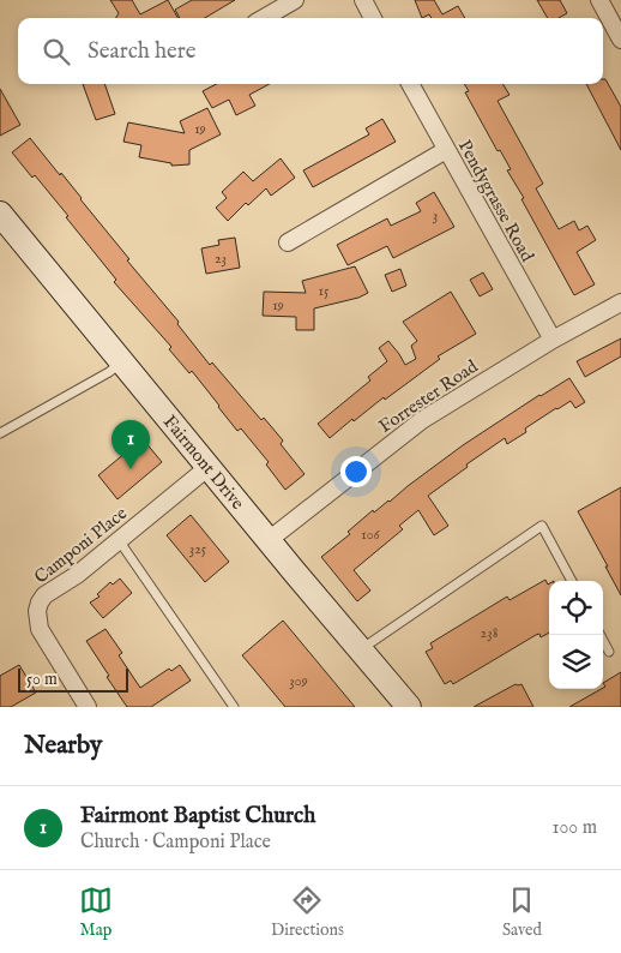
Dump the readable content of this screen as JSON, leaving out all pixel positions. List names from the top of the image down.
{
  "streets": {
    "street": [
      "Pendygrasse Road",
      "Forrester Road",
      "Fairmont Drive",
      "Camponi Place"
    ]
  },
  "crossings": [
    ["Pendygrasse Road", "Forrester Road"],
    ["Forrester Road", "Fairmont Drive"],
    ["Fairmont Drive", "Camponi Place"]
  ],
  "house_numbers": [
    "19",
    "3",
    "23",
    "15",
    "19",
    "106",
    "325",
    "238",
    "309"
  ],
  "scale_bar": "50 m",
  "page": {
    "search": "Search here",
    "pins": "1",
    "scale": "50 m",
    "heading": "Nearby",
    "list": [
      {
        "mark": "1",
        "name": "Fairmont Baptist Church",
        "note": "Church · Camponi Place",
        "value": "100 m"
      }
    ],
    "nav": ["Map", "Directions", "Saved"]
  }
}
